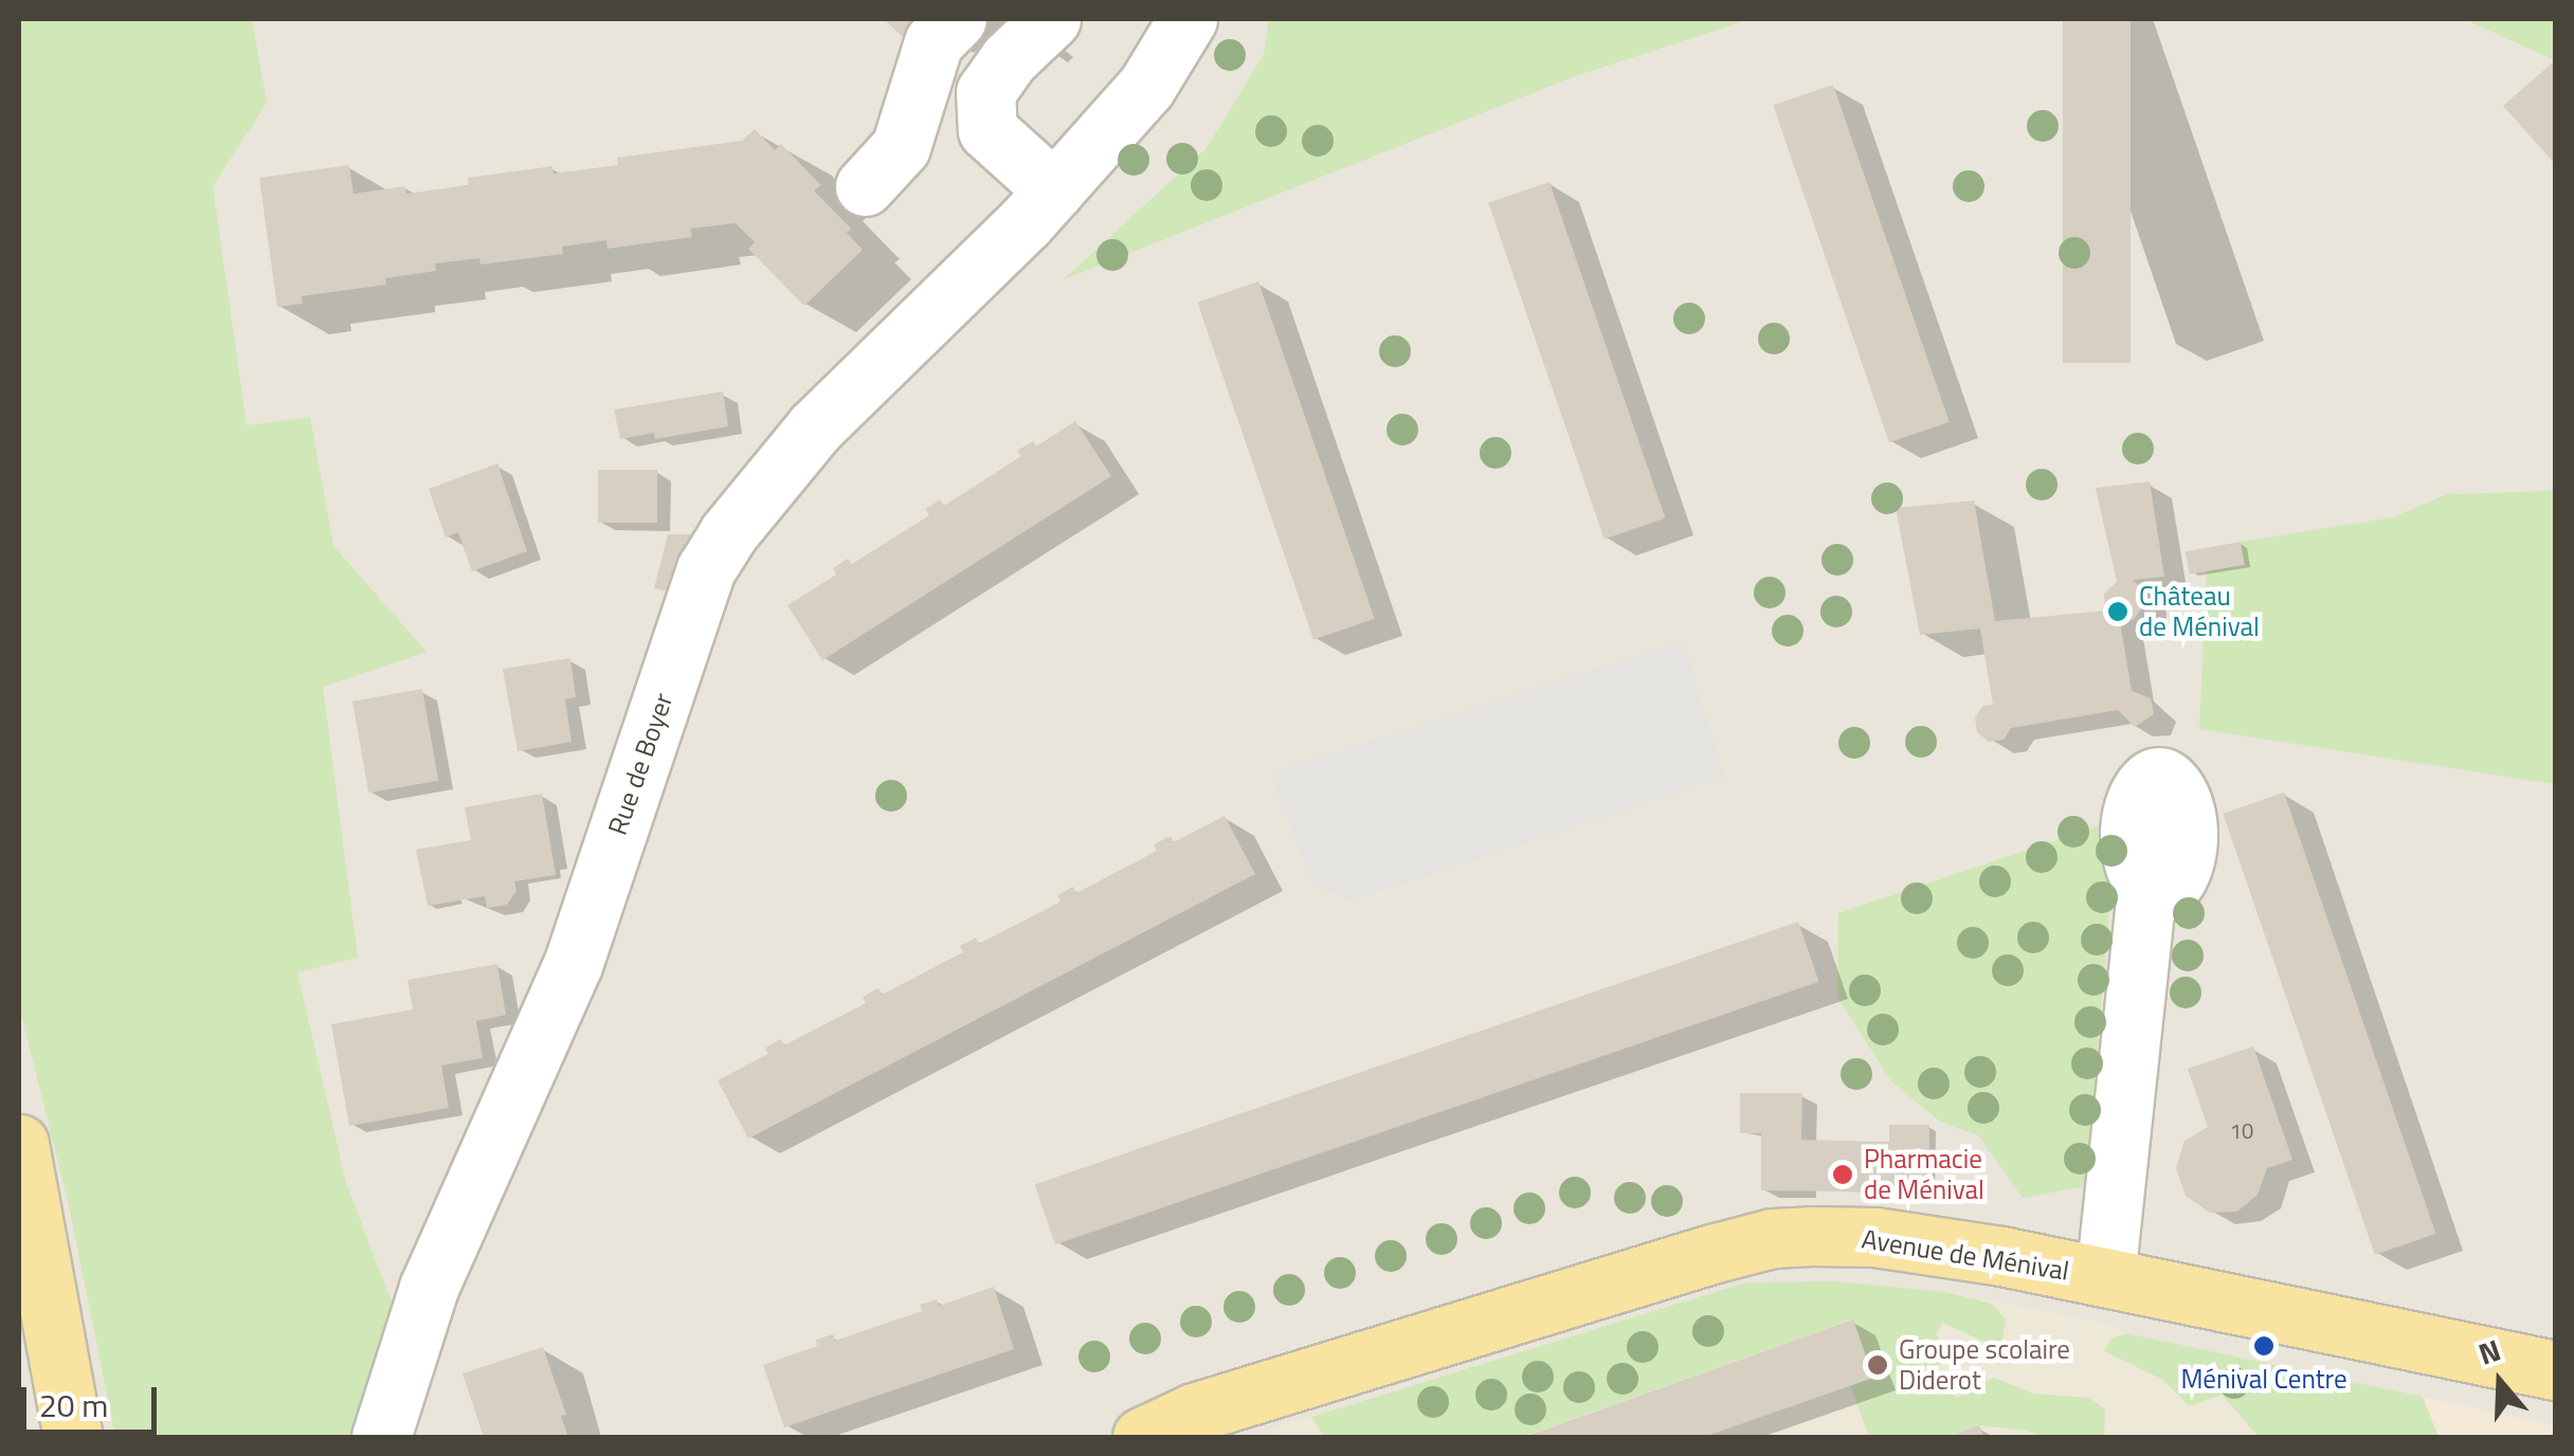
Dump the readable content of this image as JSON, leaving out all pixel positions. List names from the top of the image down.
{
  "streets": {
    "main road": ["Avenue de Ménival"],
    "street": ["Rue de Boyer"]
  },
  "places": [
    "Château de Ménival",
    "Pharmacie de Ménival",
    "Ménival Centre",
    "Groupe scolaire Diderot"
  ],
  "house_numbers": ["10"],
  "scale_bar": "20 m",
  "north": "top"
}
